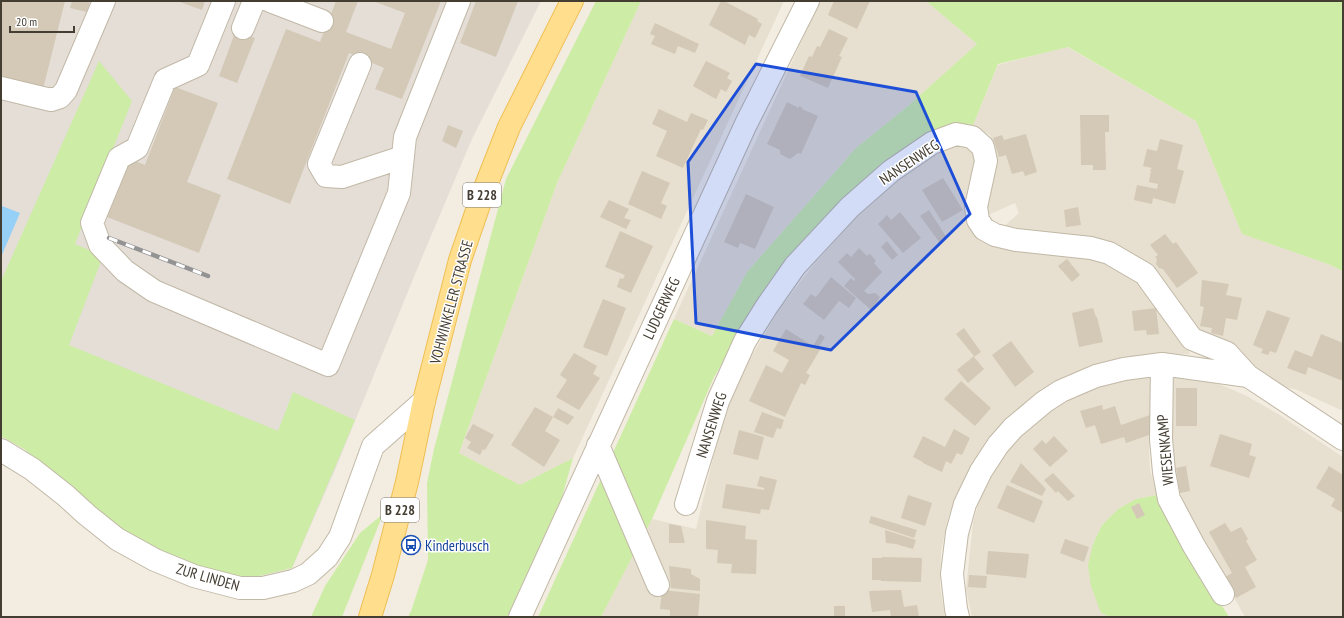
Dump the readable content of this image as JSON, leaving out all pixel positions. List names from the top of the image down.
{
  "streets": {
    "main road": ["B 228", "VOHWINKELER STRASSE"],
    "street": [
      "NANSENWEG",
      "LUDGERWEG",
      "WIESENKAMP",
      "ZUR LINDEN"
    ]
  },
  "crossings": [
    ["VOHWINKELER STRASSE", "ZUR LINDEN"]
  ],
  "places": {
    "bus stop": ["Kinderbusch"]
  },
  "scale_bar": "20 m"
}
